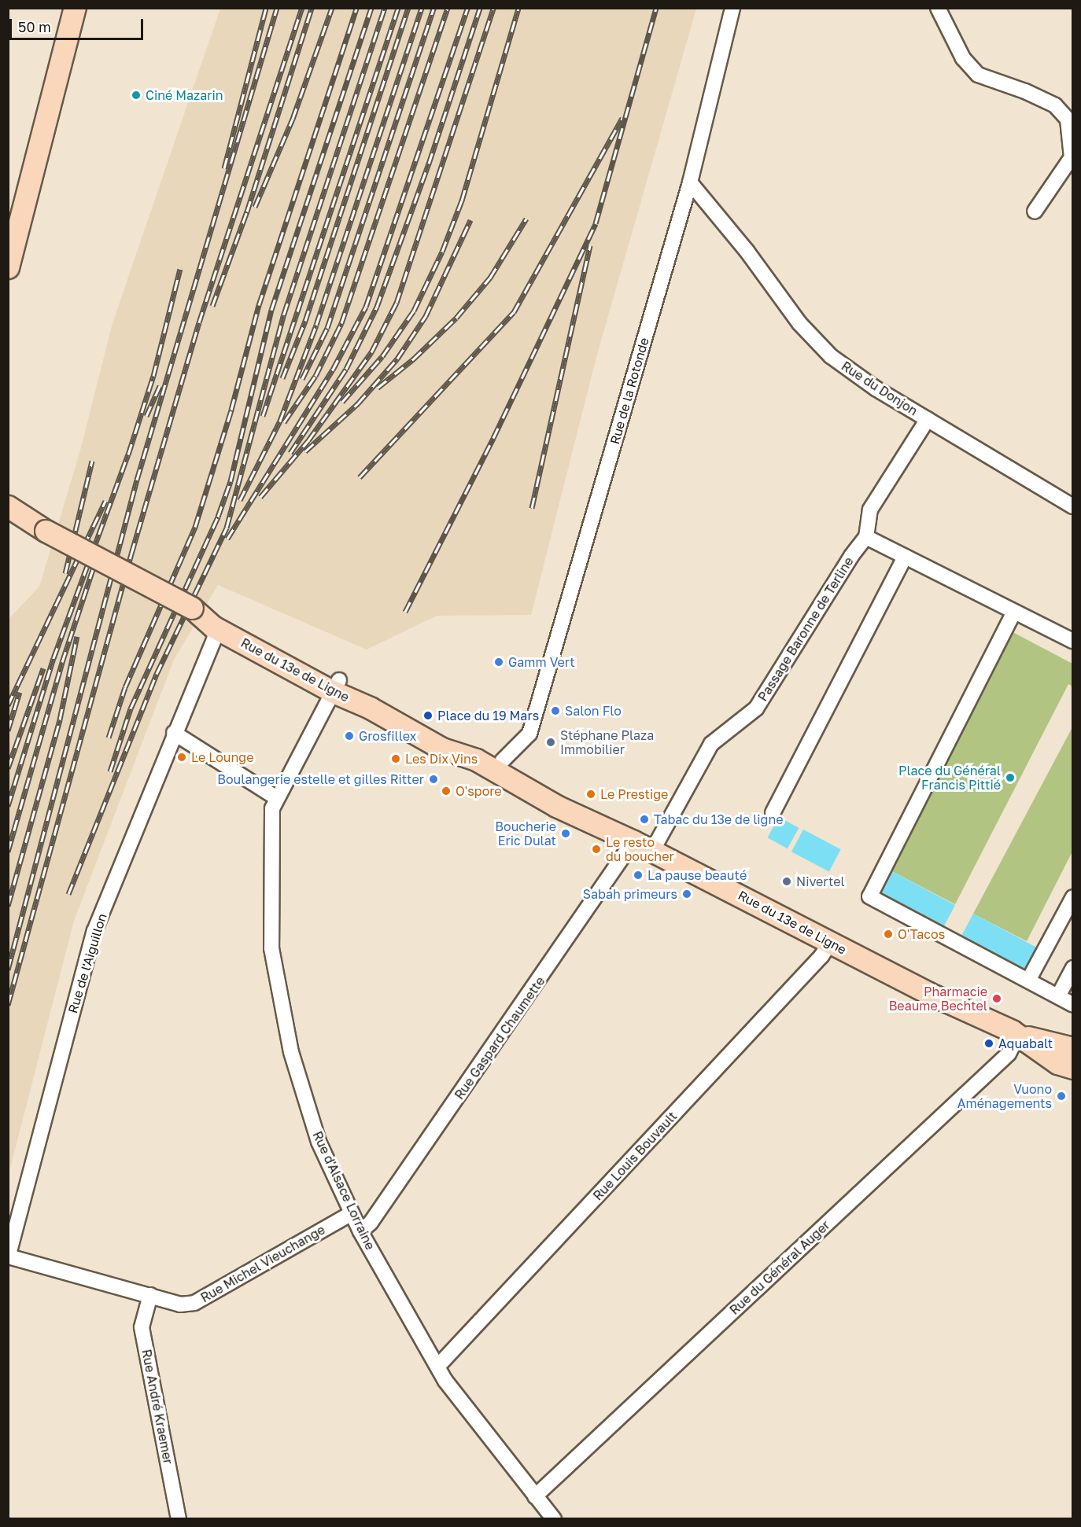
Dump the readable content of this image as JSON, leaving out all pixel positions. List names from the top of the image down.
{
  "streets": {
    "main road": ["Rue du 13e de Ligne"],
    "street": [
      "Rue du Donjon",
      "Rue de la Rotonde",
      "Passage Baronne de Terline",
      "Rue de l'Aiguillon",
      "Rue Gaspard Chaumette",
      "Rue Louis Bouvault",
      "Rue d'Alsace Lorraine",
      "Rue Michel Vieuchange",
      "Rue du Général Auger",
      "Rue André Kraemer"
    ]
  },
  "crossings": [
    ["Rue du Donjon", "Rue de la Rotonde"],
    ["Rue de la Rotonde", "Rue du 13e de Ligne"],
    ["Passage Baronne de Terline", "Rue du 13e de Ligne"],
    ["Rue du 13e de Ligne", "Rue de l'Aiguillon"],
    ["Rue du 13e de Ligne", "Rue Gaspard Chaumette"],
    ["Rue du 13e de Ligne", "Rue Louis Bouvault"],
    ["Rue du 13e de Ligne", "Rue d'Alsace Lorraine"],
    ["Rue du 13e de Ligne", "Rue du Général Auger"],
    ["Rue de l'Aiguillon", "Rue Michel Vieuchange"],
    ["Rue Gaspard Chaumette", "Rue d'Alsace Lorraine"],
    ["Rue Louis Bouvault", "Rue d'Alsace Lorraine"],
    ["Rue d'Alsace Lorraine", "Rue Michel Vieuchange"],
    ["Rue d'Alsace Lorraine", "Rue du Général Auger"],
    ["Rue Michel Vieuchange", "Rue André Kraemer"]
  ],
  "places": [
    "Ciné Mazarin",
    "Gamm Vert",
    "Salon Flo",
    "Place du 19 Mars",
    "Grosfillex",
    "Stéphane Plaza Immobilier",
    "Le Lounge",
    "Les Dix Vins",
    "Place du Général Francis Pittié",
    "Boulangerie estelle et gilles Ritter",
    "O'spore",
    "Le Prestige",
    "Tabac du 13e de ligne",
    "Boucherie Eric Dulat",
    "Le resto du boucher",
    "La pause beauté",
    "Nivertel",
    "Sabah primeurs",
    "O'Tacos",
    "Pharmacie Beaume Bechtel",
    "Aquabalt",
    "Vuono Aménagements"
  ],
  "scale_bar": "50 m"
}
